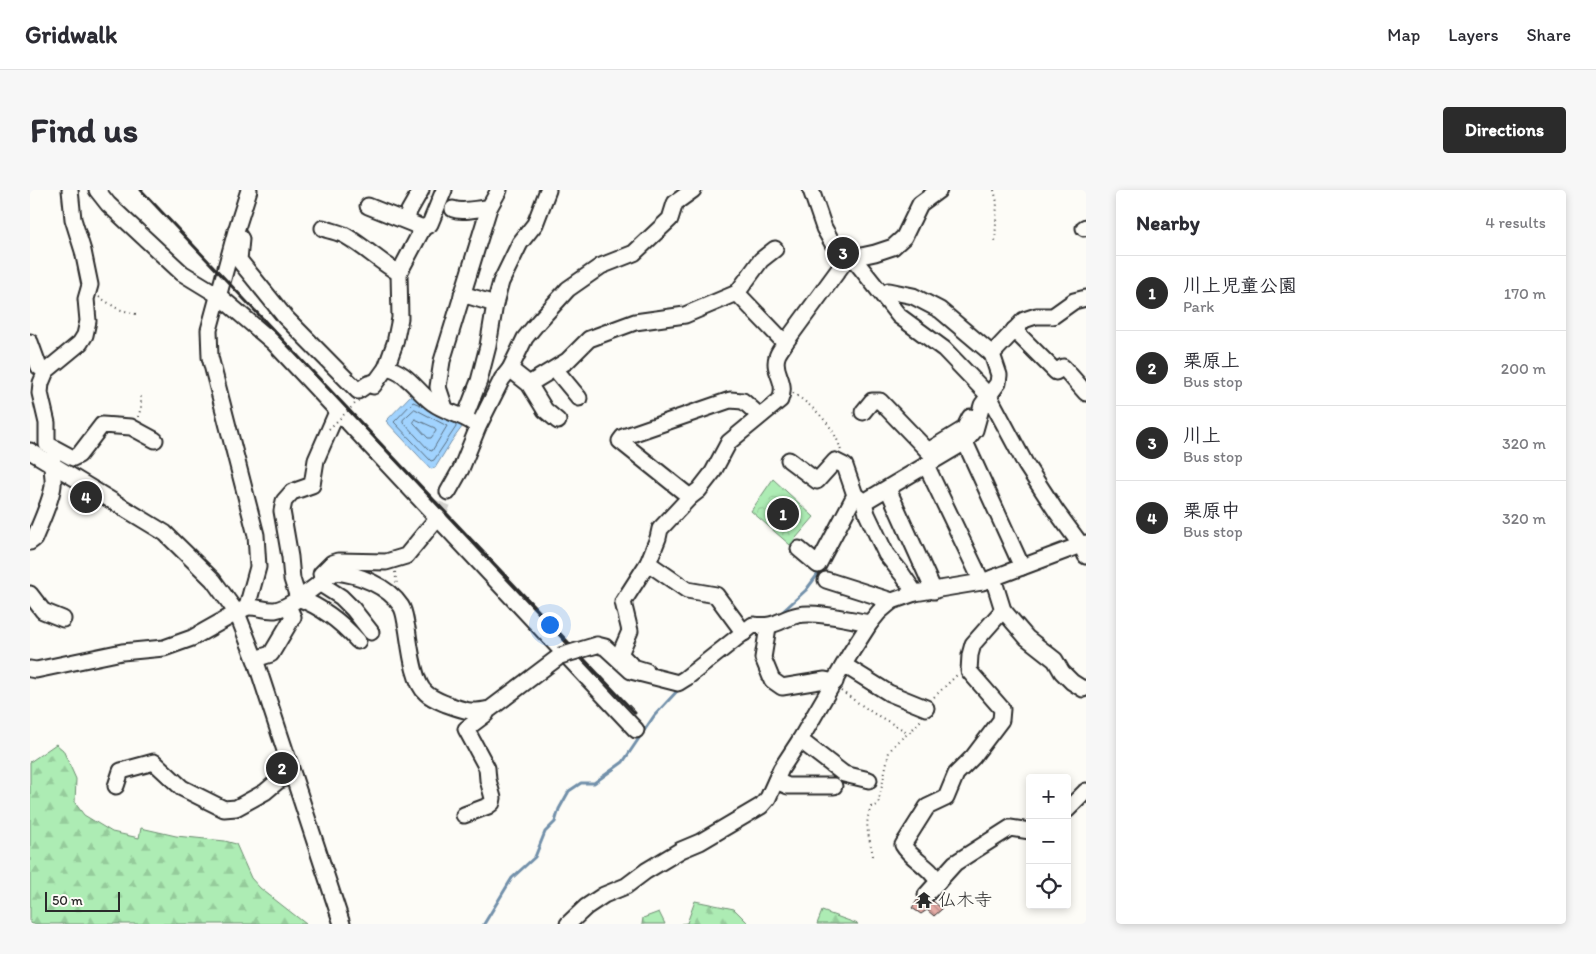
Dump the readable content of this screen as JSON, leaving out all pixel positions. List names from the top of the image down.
{
  "places": {
    "temple": ["仏木寺"]
  },
  "scale_bar": "50 m",
  "page": {
    "header": "Gridwalk",
    "nav": ["Map", "Layers", "Share"],
    "buttons": "Directions",
    "title": "Find us",
    "heading": ["Nearby", "4 results"],
    "pins": [
      "3",
      "4",
      "1",
      "2"
    ],
    "list": [
      {
        "mark": "1",
        "name": "川上児童公園",
        "note": "Park",
        "value": "170 m"
      },
      {
        "mark": "2",
        "name": "栗原上",
        "note": "Bus stop",
        "value": "200 m"
      },
      {
        "mark": "3",
        "name": "川上",
        "note": "Bus stop",
        "value": "320 m"
      },
      {
        "mark": "4",
        "name": "栗原中",
        "note": "Bus stop",
        "value": "320 m"
      }
    ],
    "map_buttons": ["+", "−"],
    "scale": "50 m"
  }
}
